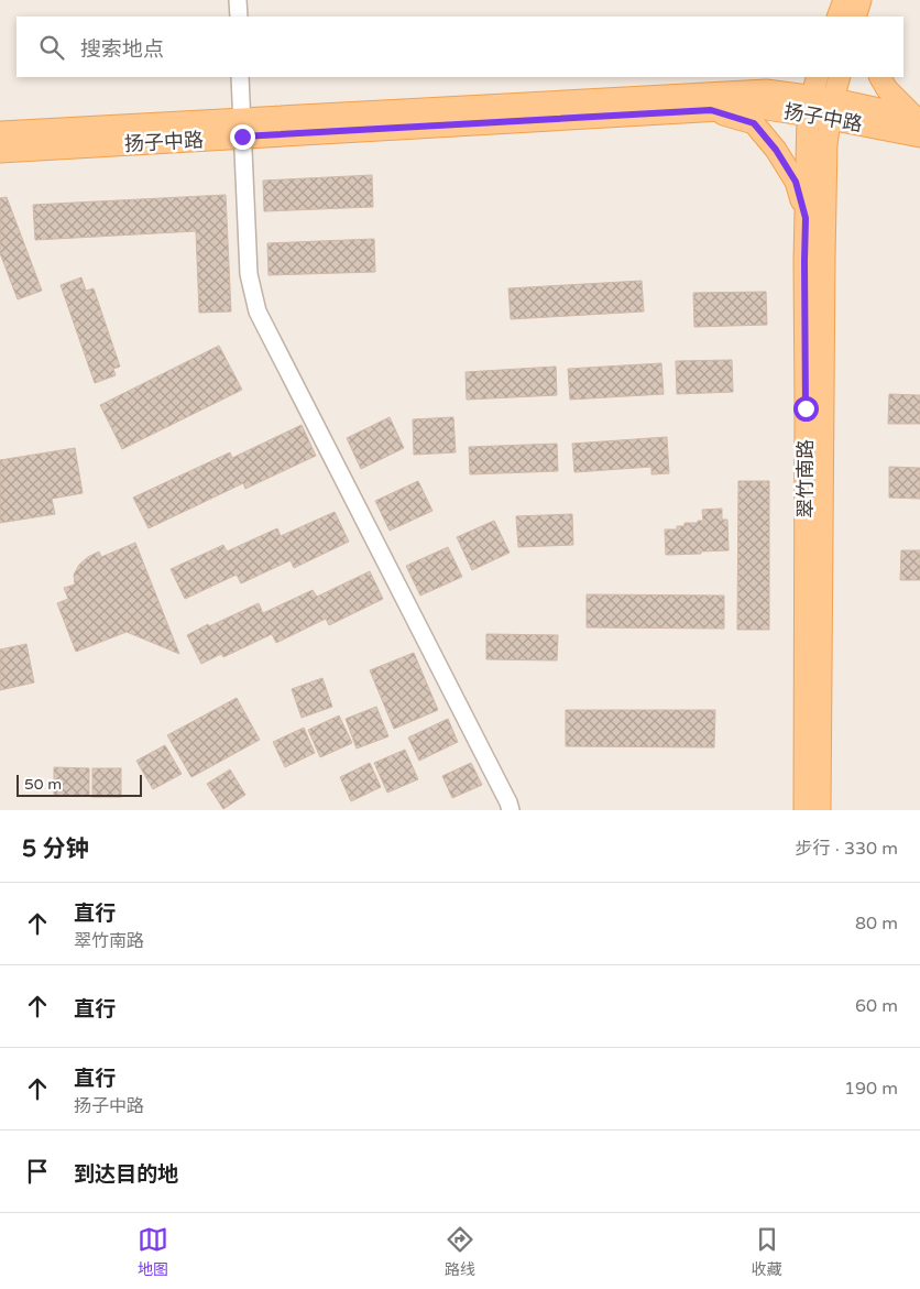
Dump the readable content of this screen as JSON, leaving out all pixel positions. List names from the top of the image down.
{
  "streets": {
    "main road": ["扬子中路", "翠竹南路"]
  },
  "crossings": [
    ["扬子中路", "翠竹南路"]
  ],
  "scale_bar": "50 m",
  "page": {
    "search": "搜索地点",
    "scale": "50 m",
    "heading": ["5 分钟", "步行 · 330 m"],
    "list": [
      ["直行", "翠竹南路", "80 m"],
      ["直行", "60 m"],
      ["直行", "扬子中路", "190 m"],
      "到达目的地"
    ],
    "nav": ["地图", "路线", "收藏"]
  }
}
